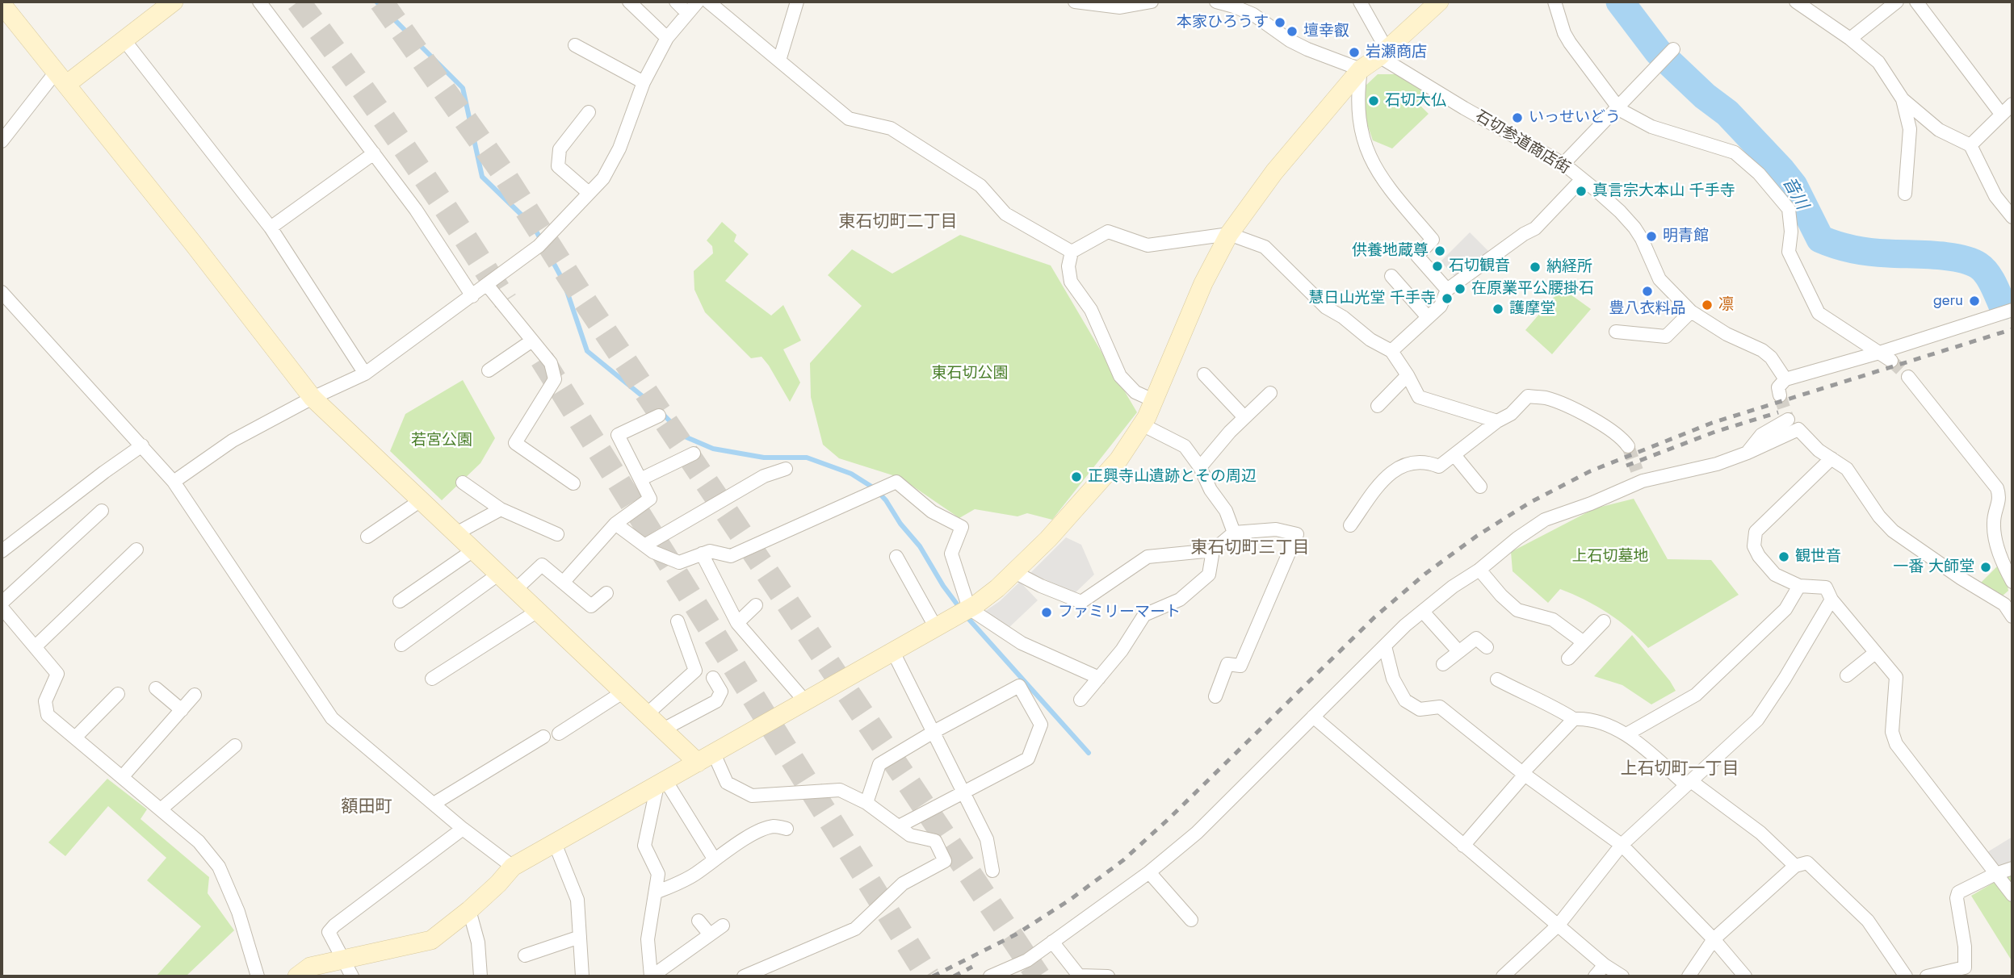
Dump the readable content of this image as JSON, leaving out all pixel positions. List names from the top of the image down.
{
  "streets": {
    "street": ["石切参道商店街"]
  },
  "districts": [
    "東石切町二丁目",
    "東石切町三丁目",
    "上石切町一丁目",
    "額田町"
  ],
  "water": ["音川"],
  "parks": ["東石切公園", "若宮公園", "上石切墓地"],
  "places": [
    "本家ひろうす",
    "壇幸叡",
    "岩瀬商店",
    "石切大仏",
    "いっせいどう",
    "真言宗大本山 千手寺",
    "明青館",
    "供養地蔵尊",
    "石切観音",
    "納経所",
    "在原業平公腰掛石",
    "豊八衣料品",
    "慧日山光堂 千手寺",
    "geru",
    "凛",
    "護摩堂",
    "正興寺山遺跡とその周辺",
    "観世音",
    "一番 大師堂",
    "ファミリーマート"
  ]
}
